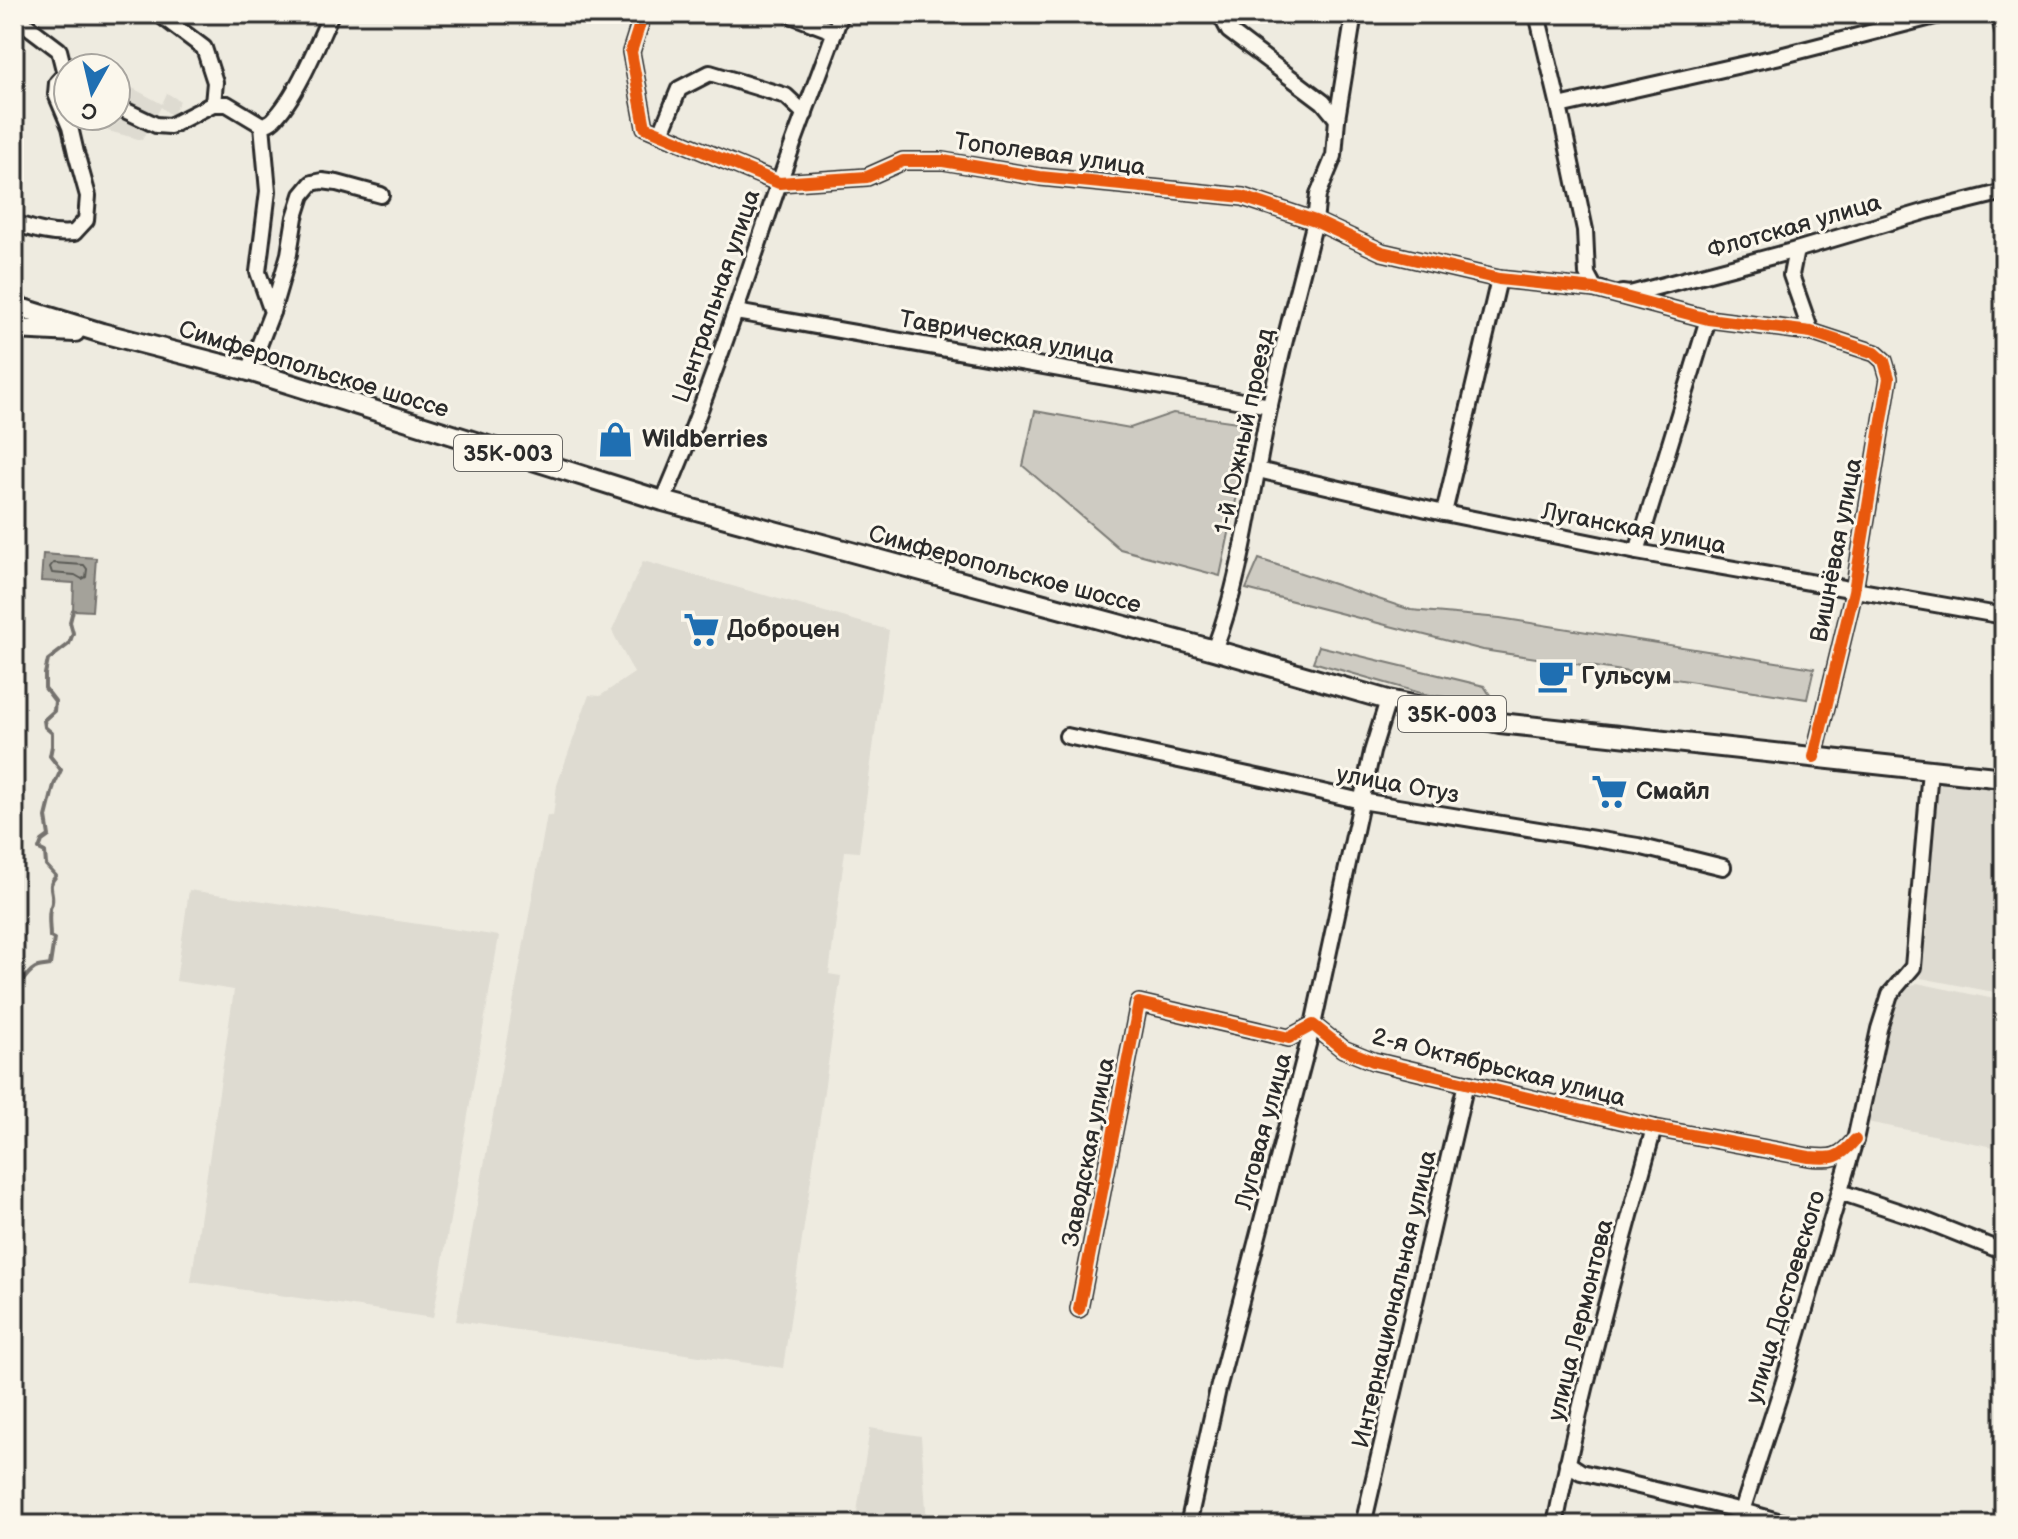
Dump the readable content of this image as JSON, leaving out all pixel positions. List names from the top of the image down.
{
  "streets": {
    "main road": ["Симферопольское шоссе", "35К-003"],
    "street": [
      "Тополевая улица",
      "Флотская улица",
      "Центральная улица",
      "Таврическая улица",
      "1-й Южный проезд",
      "Луганская улица",
      "Вишнёвая улица",
      "улица Отуз",
      "2-я Октябрьская улица",
      "Луговая улица",
      "Заводская улица",
      "улица Достоевского",
      "Интернациональная улица",
      "улица Лермонтова"
    ]
  },
  "crossings": [
    ["Тополевая улица", "Флотская улица"],
    ["Тополевая улица", "Центральная улица"],
    ["Тополевая улица", "1-й Южный проезд"],
    ["Центральная улица", "Таврическая улица"],
    ["Центральная улица", "Симферопольское шоссе"],
    ["Таврическая улица", "1-й Южный проезд"],
    ["Симферопольское шоссе", "1-й Южный проезд"],
    ["Симферопольское шоссе", "35К-003"],
    ["Симферопольское шоссе", "Вишнёвая улица"],
    ["Симферопольское шоссе", "Луговая улица"],
    ["Симферопольское шоссе", "улица Достоевского"],
    ["1-й Южный проезд", "Луганская улица"],
    ["Луганская улица", "Вишнёвая улица"],
    ["улица Отуз", "Луговая улица"],
    ["2-я Октябрьская улица", "Луговая улица"],
    ["2-я Октябрьская улица", "Заводская улица"],
    ["2-я Октябрьская улица", "улица Достоевского"],
    ["2-я Октябрьская улица", "Интернациональная улица"],
    ["2-я Октябрьская улица", "улица Лермонтова"],
    ["Луговая улица", "Заводская улица"]
  ],
  "places": {
    "shop": ["Wildberries"],
    "supermarket": ["Доброцен", "Смайл"],
    "cafe": ["Гульсум"]
  },
  "north": "bottom"
}
